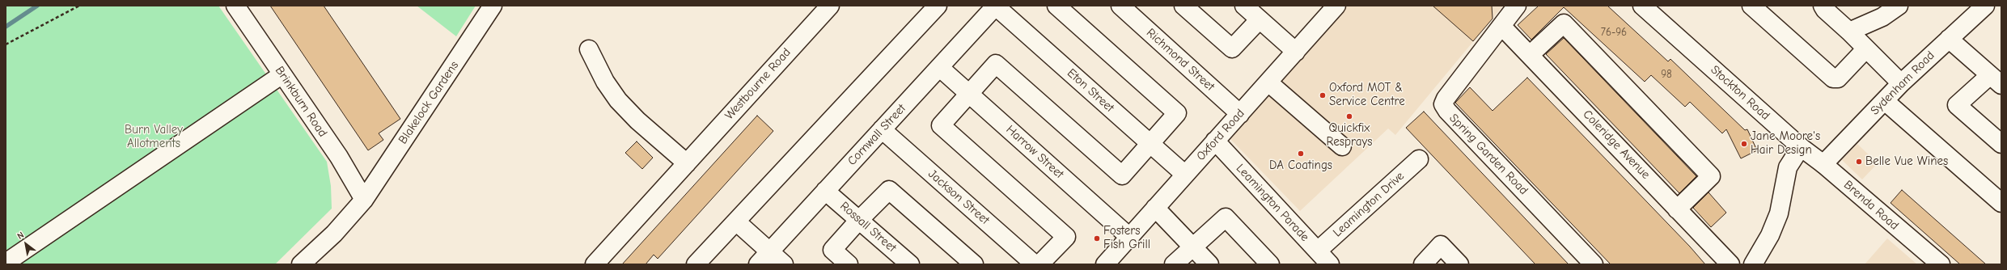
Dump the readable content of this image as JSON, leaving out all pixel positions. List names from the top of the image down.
{
  "streets": {
    "street": [
      "Richmond Street",
      "Sydenham Road",
      "Westbourne Road",
      "Eton Street",
      "Stockton Road",
      "Brinkburn Road",
      "Blakelock Gardens",
      "Cornwall Street",
      "Oxford Road",
      "Coleridge Avenue",
      "Harrow Street",
      "Spring Garden Road",
      "Jackson Street",
      "Leamington Parade",
      "Leamington Drive",
      "Brenda Road",
      "Rossall Street"
    ]
  },
  "crossings": [
    ["Richmond Street", "Oxford Road"],
    ["Sydenham Road", "Brenda Road"],
    ["Eton Street", "Cornwall Street"],
    ["Eton Street", "Oxford Road"],
    ["Stockton Road", "Brenda Road"],
    ["Brinkburn Road", "Blakelock Gardens"],
    ["Cornwall Street", "Harrow Street"],
    ["Cornwall Street", "Jackson Street"],
    ["Cornwall Street", "Rossall Street"],
    ["Oxford Road", "Harrow Street"],
    ["Oxford Road", "Leamington Parade"],
    ["Coleridge Avenue", "Spring Garden Road"],
    ["Leamington Parade", "Leamington Drive"]
  ],
  "parks": ["Burn Valley Allotments"],
  "places": [
    "Oxford MOT & Service Centre",
    "Quickfix Resprays",
    "Jane Moore's Hair Design",
    "DA Coatings",
    "Belle Vue Wines",
    "Fosters Fish Grill"
  ],
  "house_numbers": ["76-96", "98"],
  "north": "top left"
}
